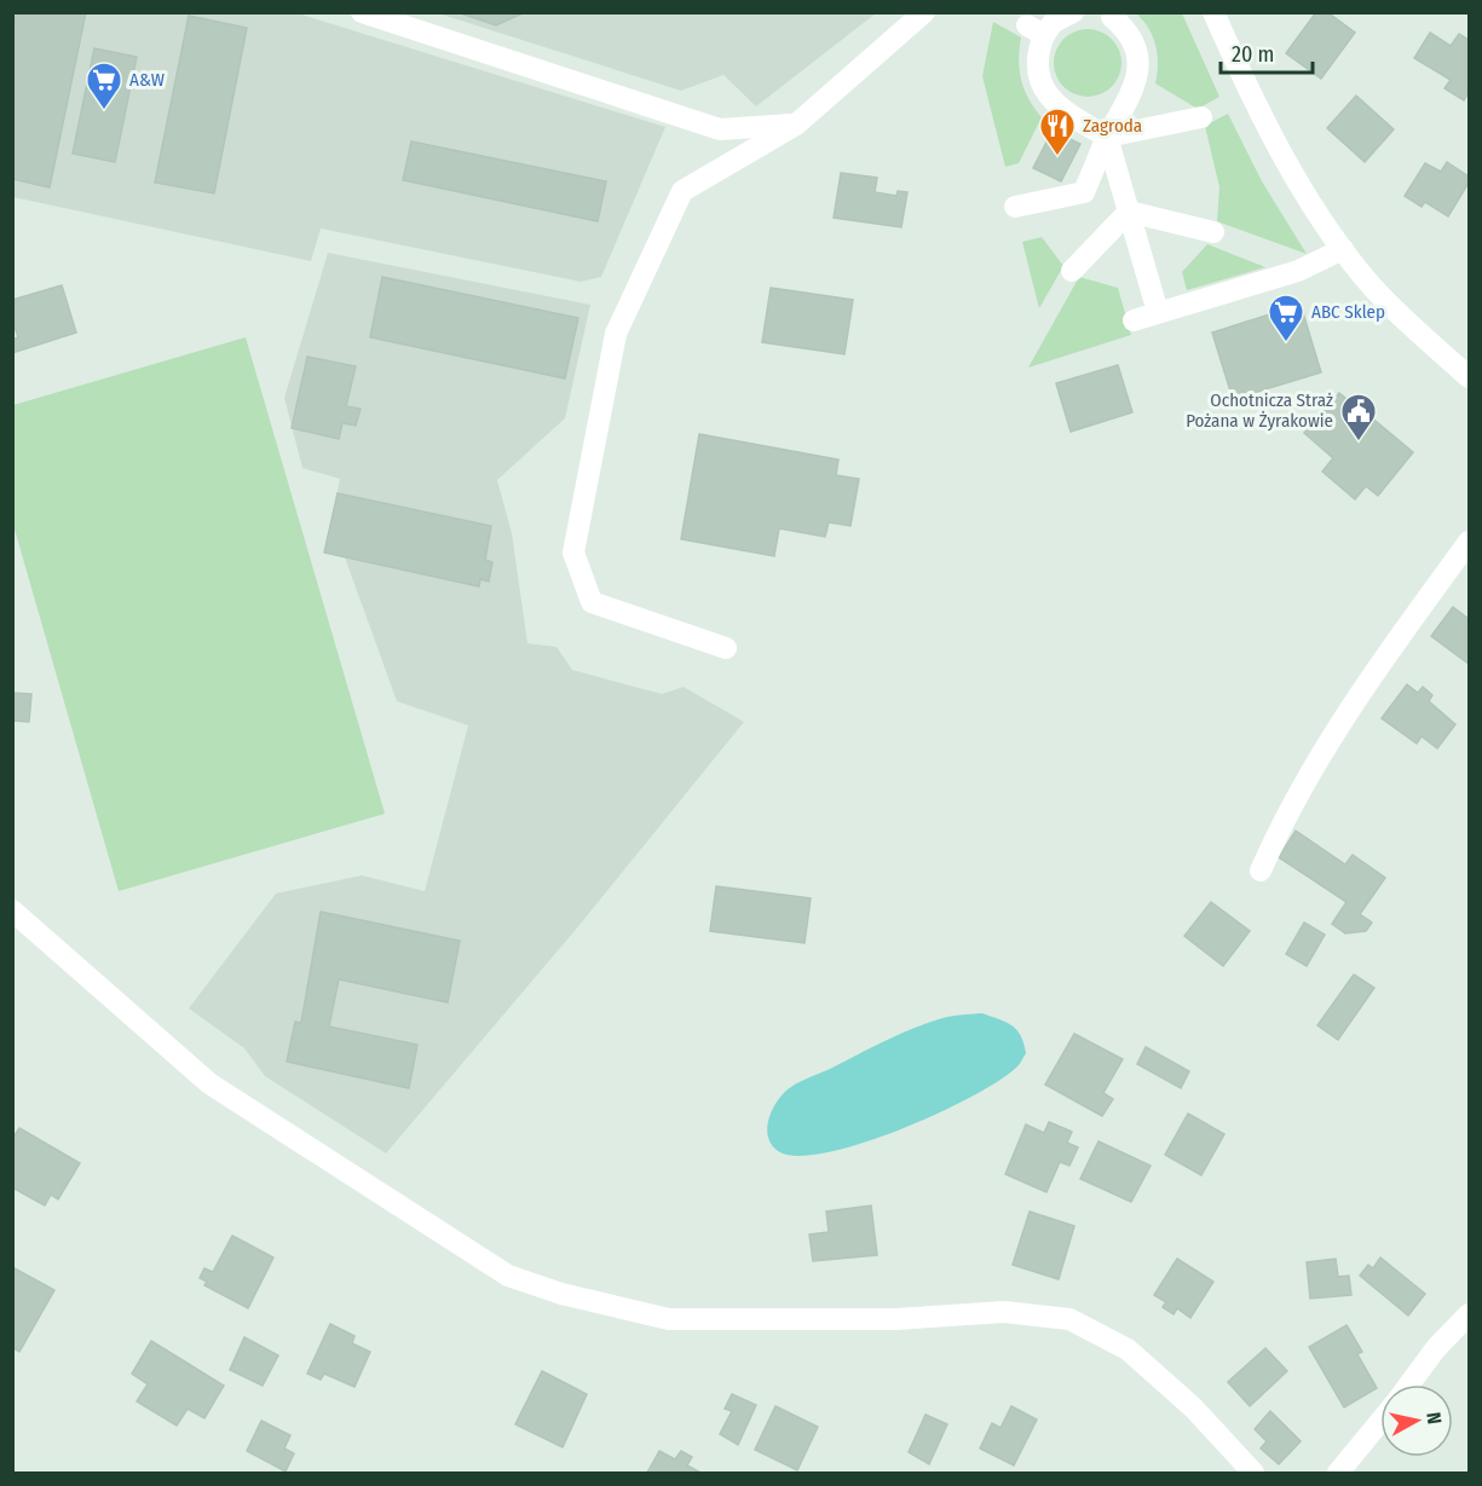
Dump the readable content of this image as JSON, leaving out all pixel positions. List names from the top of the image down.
{
  "places": {
    "supermarket": ["A&W", "ABC Sklep"],
    "restaurant": ["Zagroda"],
    "public building": ["Ochotnicza Straż Pożana w Żyrakowie"]
  },
  "scale_bar": "20 m",
  "north": "right"
}
